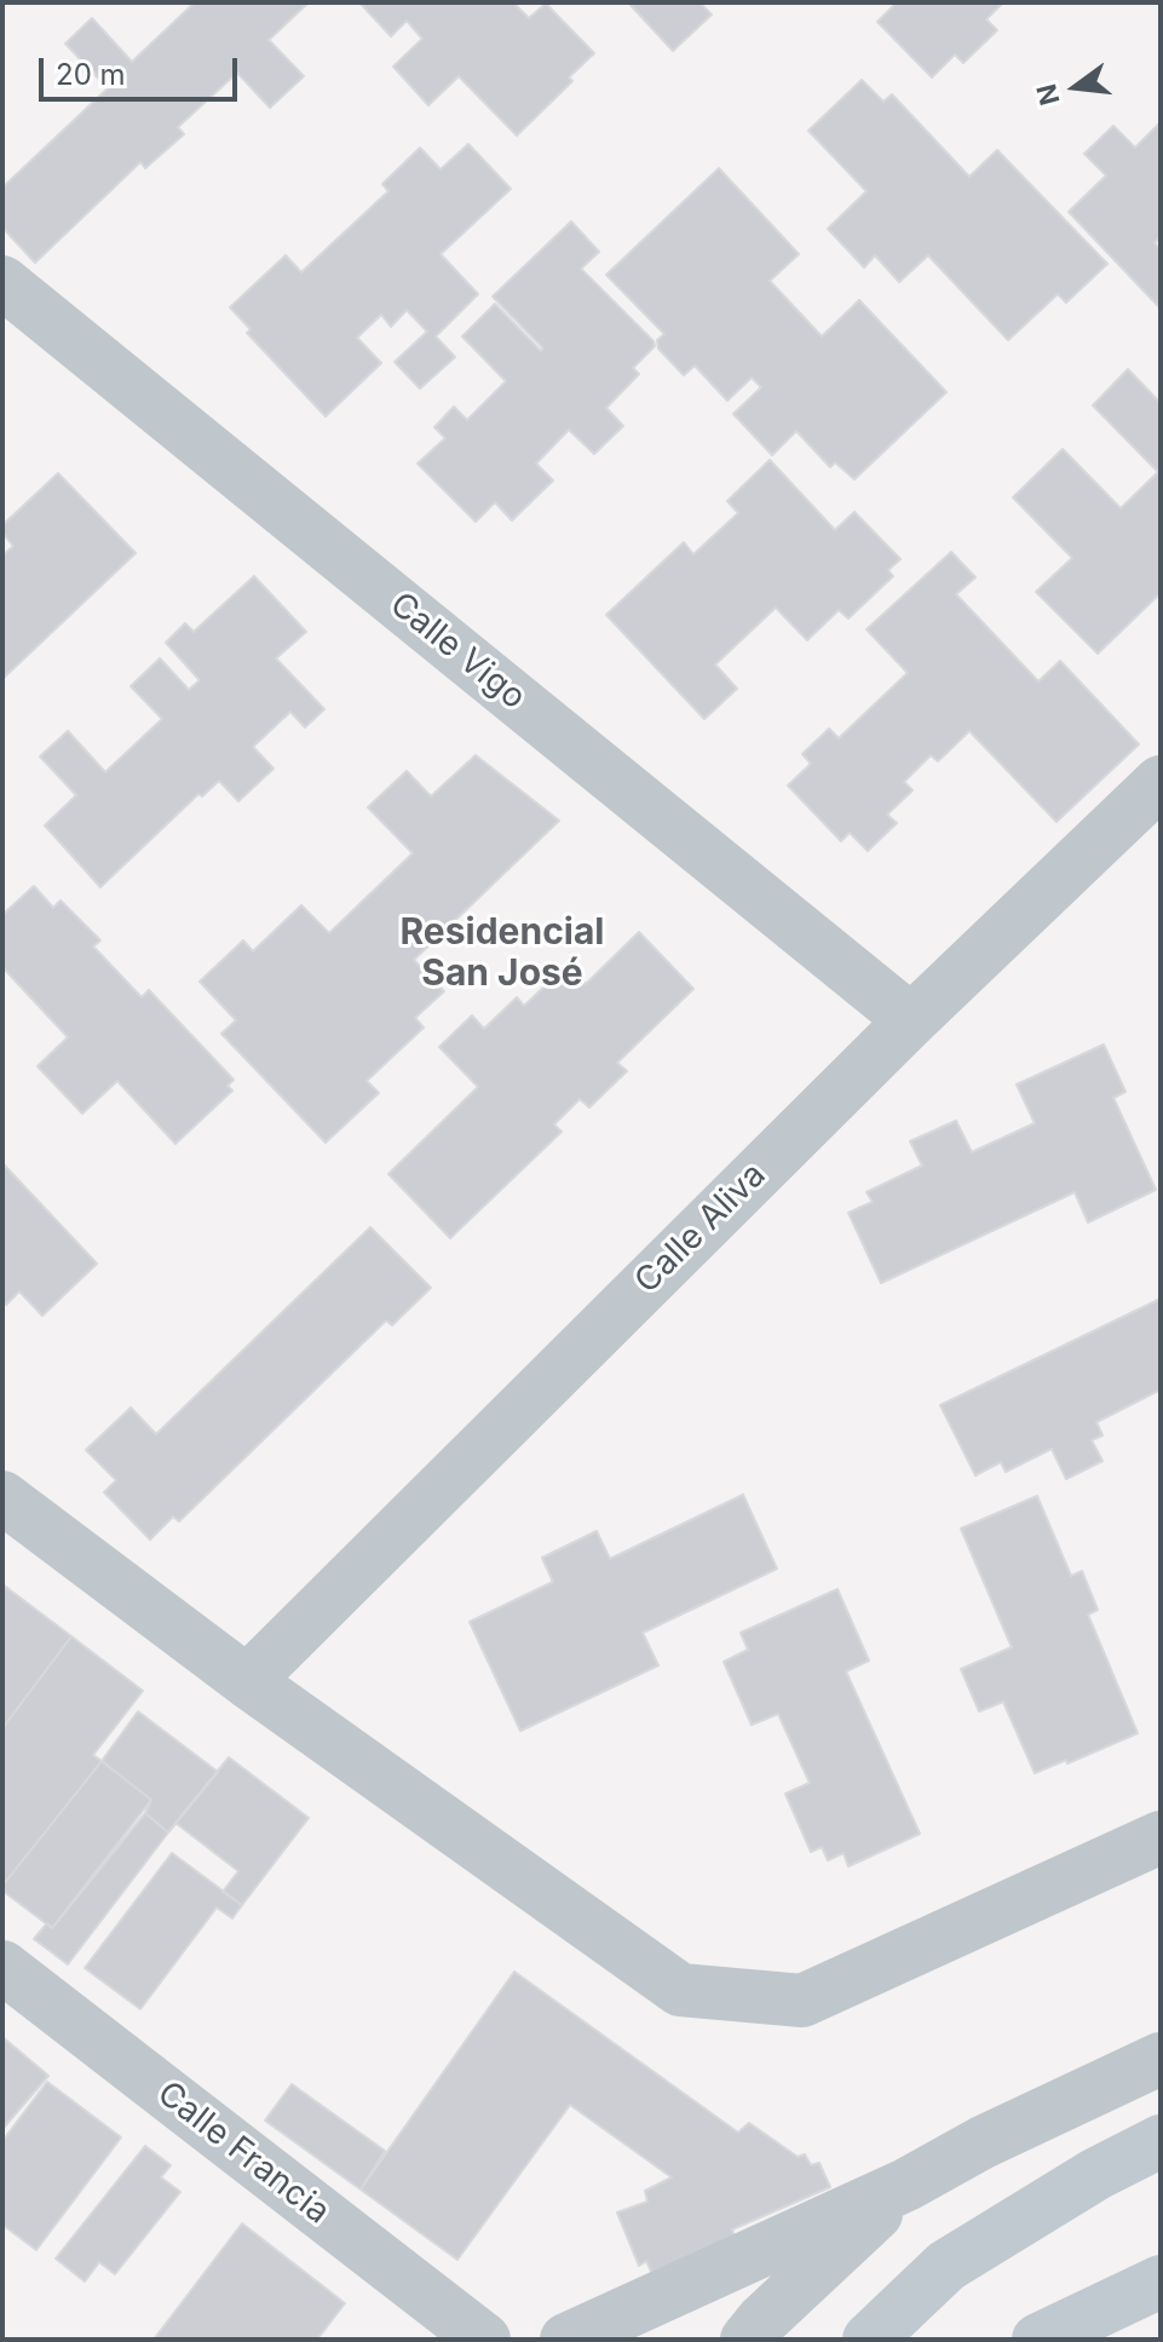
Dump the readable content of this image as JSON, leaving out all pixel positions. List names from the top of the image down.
{
  "streets": {
    "street": ["Calle Vigo", "Calle Aliva", "Calle Francia"]
  },
  "crossings": [
    ["Calle Vigo", "Calle Aliva"]
  ],
  "districts": ["Residencial San José"],
  "scale_bar": "20 m",
  "north": "left"
}
